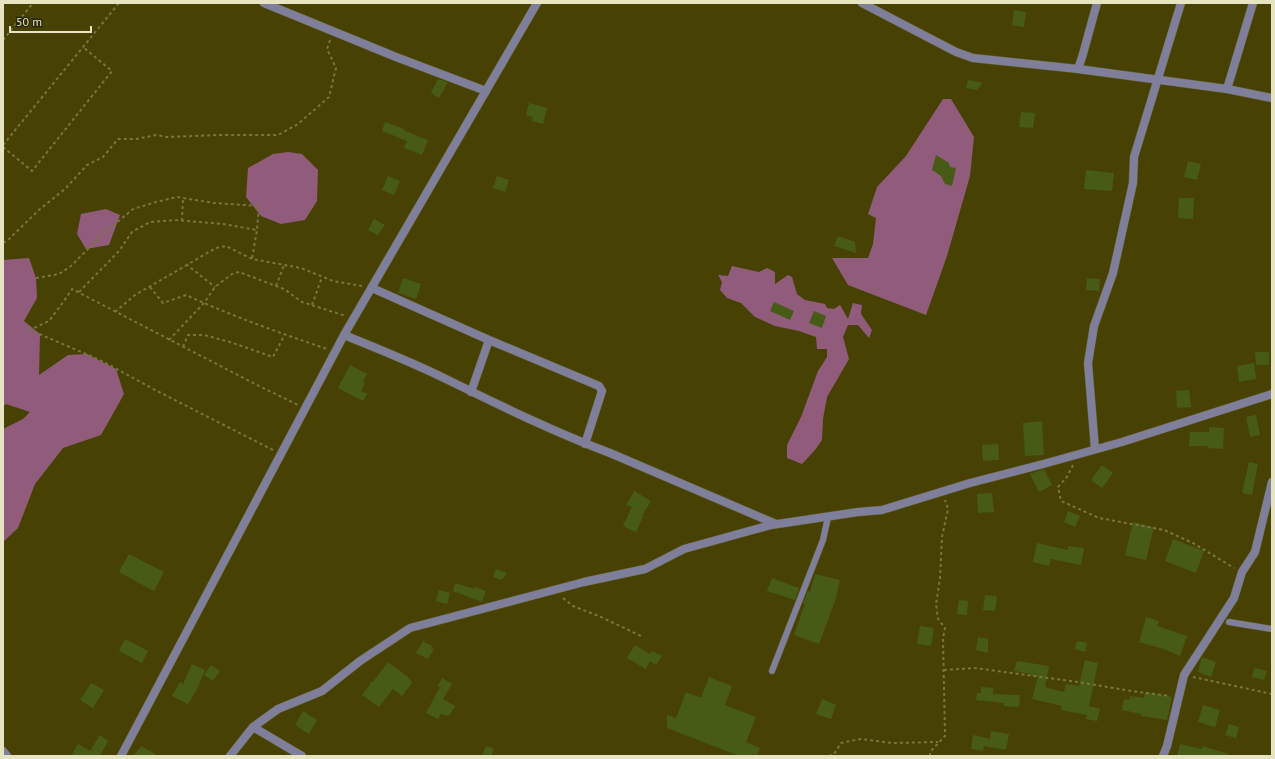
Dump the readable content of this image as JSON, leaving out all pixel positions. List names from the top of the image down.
{
  "scale_bar": "50 m"
}
